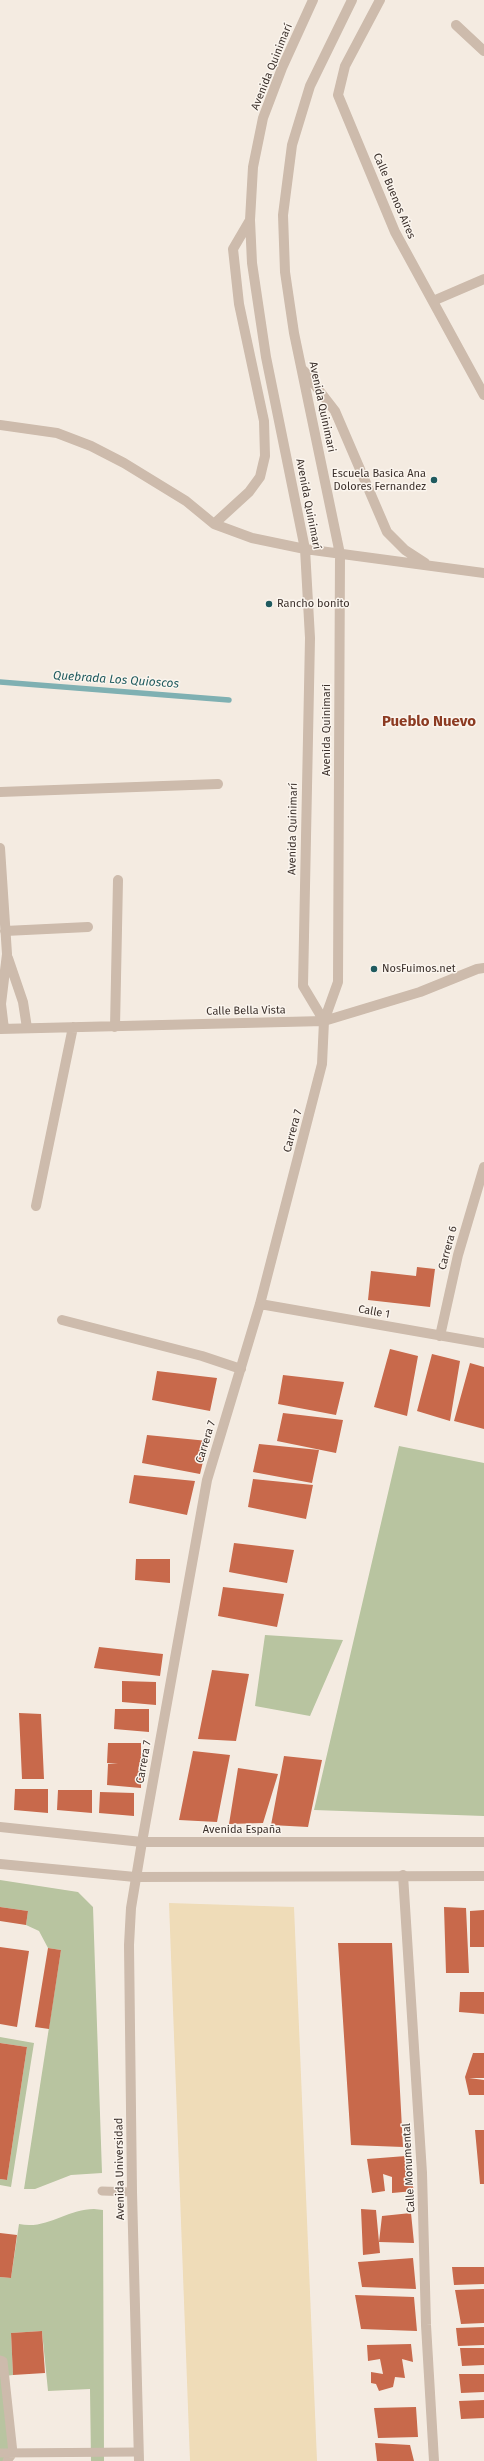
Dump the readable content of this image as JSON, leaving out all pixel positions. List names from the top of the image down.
{
  "streets": {
    "street": [
      "Avenida Quinimarí",
      "Calle Buenos Aires",
      "Avenida Quinimari",
      "Calle Bella Vista",
      "Carrera 7",
      "Carrera 6",
      "Calle 1",
      "Avenida España",
      "Calle Monumental",
      "Avenida Universidad"
    ]
  },
  "crossings": [
    ["Avenida Quinimarí", "Avenida Quinimari"],
    ["Avenida Quinimarí", "Calle Bella Vista"],
    ["Avenida Quinimarí", "Carrera 7"],
    ["Avenida Quinimari", "Calle Bella Vista"],
    ["Avenida Quinimari", "Carrera 7"],
    ["Calle Bella Vista", "Carrera 7"],
    ["Carrera 7", "Calle 1"],
    ["Carrera 7", "Avenida España"],
    ["Carrera 7", "Avenida Universidad"],
    ["Carrera 6", "Calle 1"]
  ],
  "districts": ["Pueblo Nuevo"],
  "water": ["Quebrada Los Quioscos"],
  "places": ["Escuela Basica Ana Dolores Fernandez", "Rancho bonito", "NosFuimos.net"]
}
